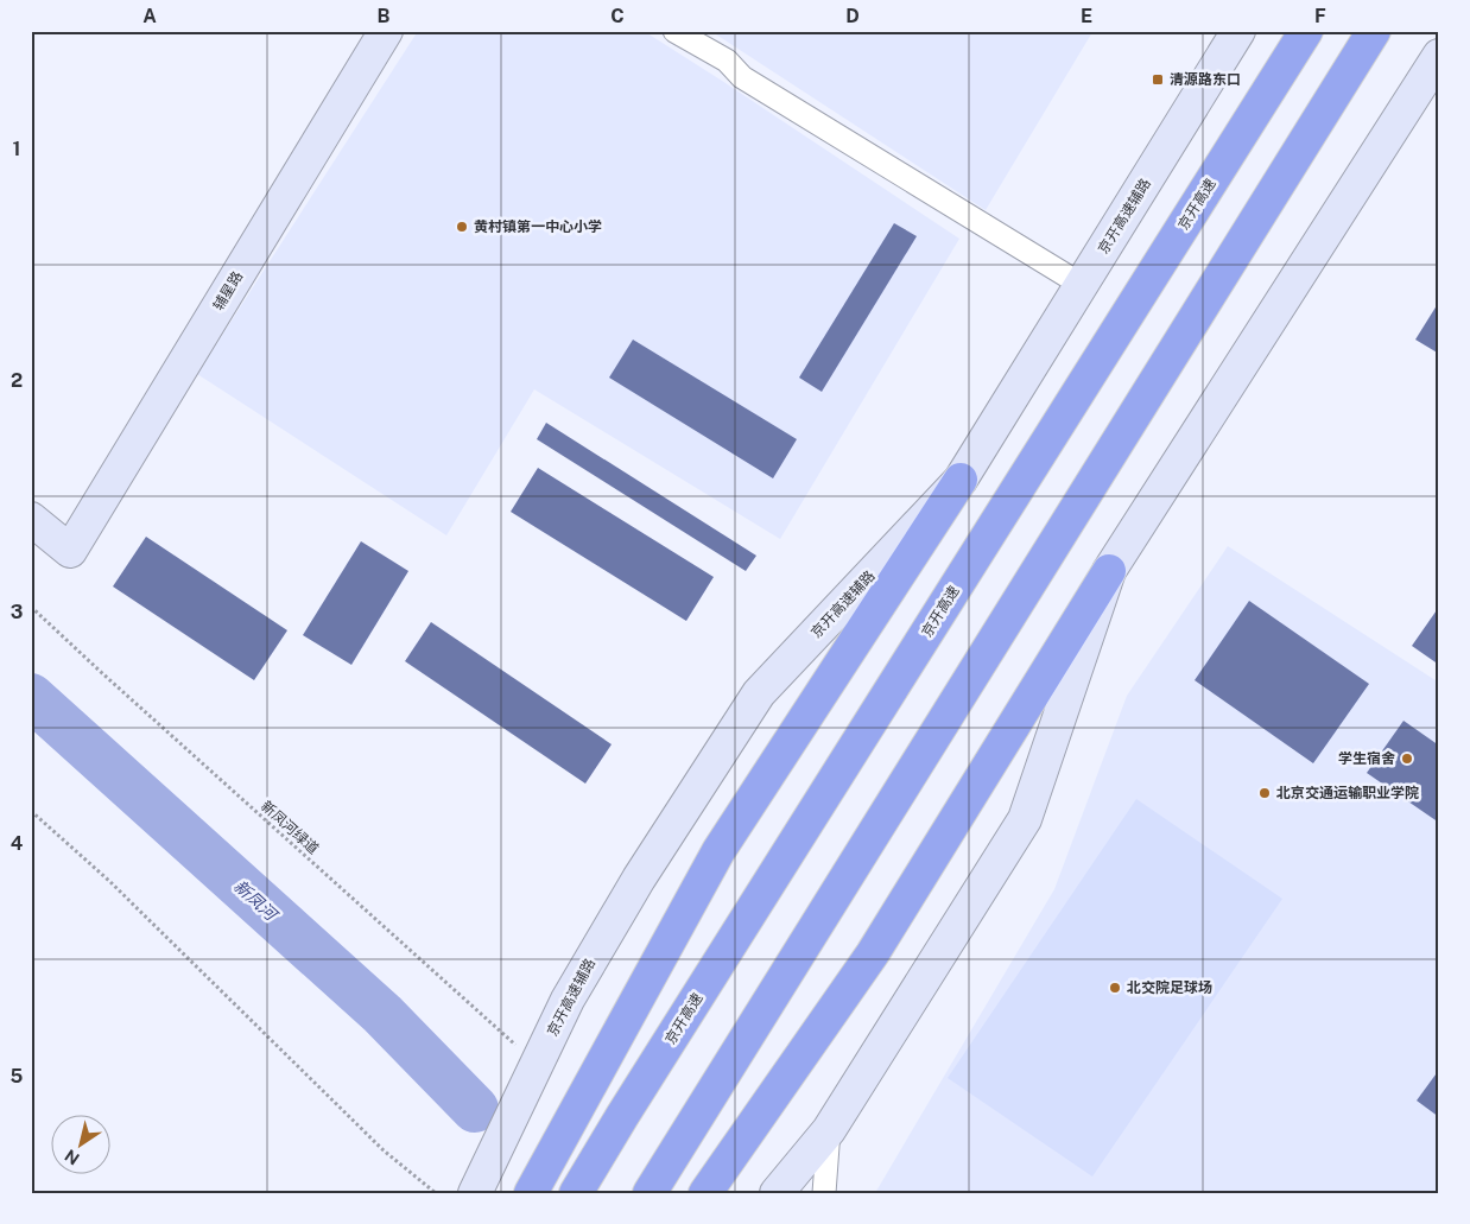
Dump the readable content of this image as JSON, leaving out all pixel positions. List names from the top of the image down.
{
  "streets": {
    "highway": ["京开高速"],
    "main road": ["京开高速辅路", "辅星路"],
    "path": ["新凤河绿道"]
  },
  "crossings": [
    ["京开高速辅路", "新凤河绿道"]
  ],
  "water": ["新凤河"],
  "places": {
    "transit": ["清源路东口"],
    "other": [
      "黄村镇第一中心小学",
      "学生宿舍",
      "北京交通运输职业学院",
      "北交院足球场"
    ]
  },
  "north": "bottom left",
  "grid": {
    "columns": [
      "A",
      "B",
      "C",
      "D",
      "E",
      "F"
    ],
    "rows": [
      "1",
      "2",
      "3",
      "4",
      "5"
    ]
  }
}
